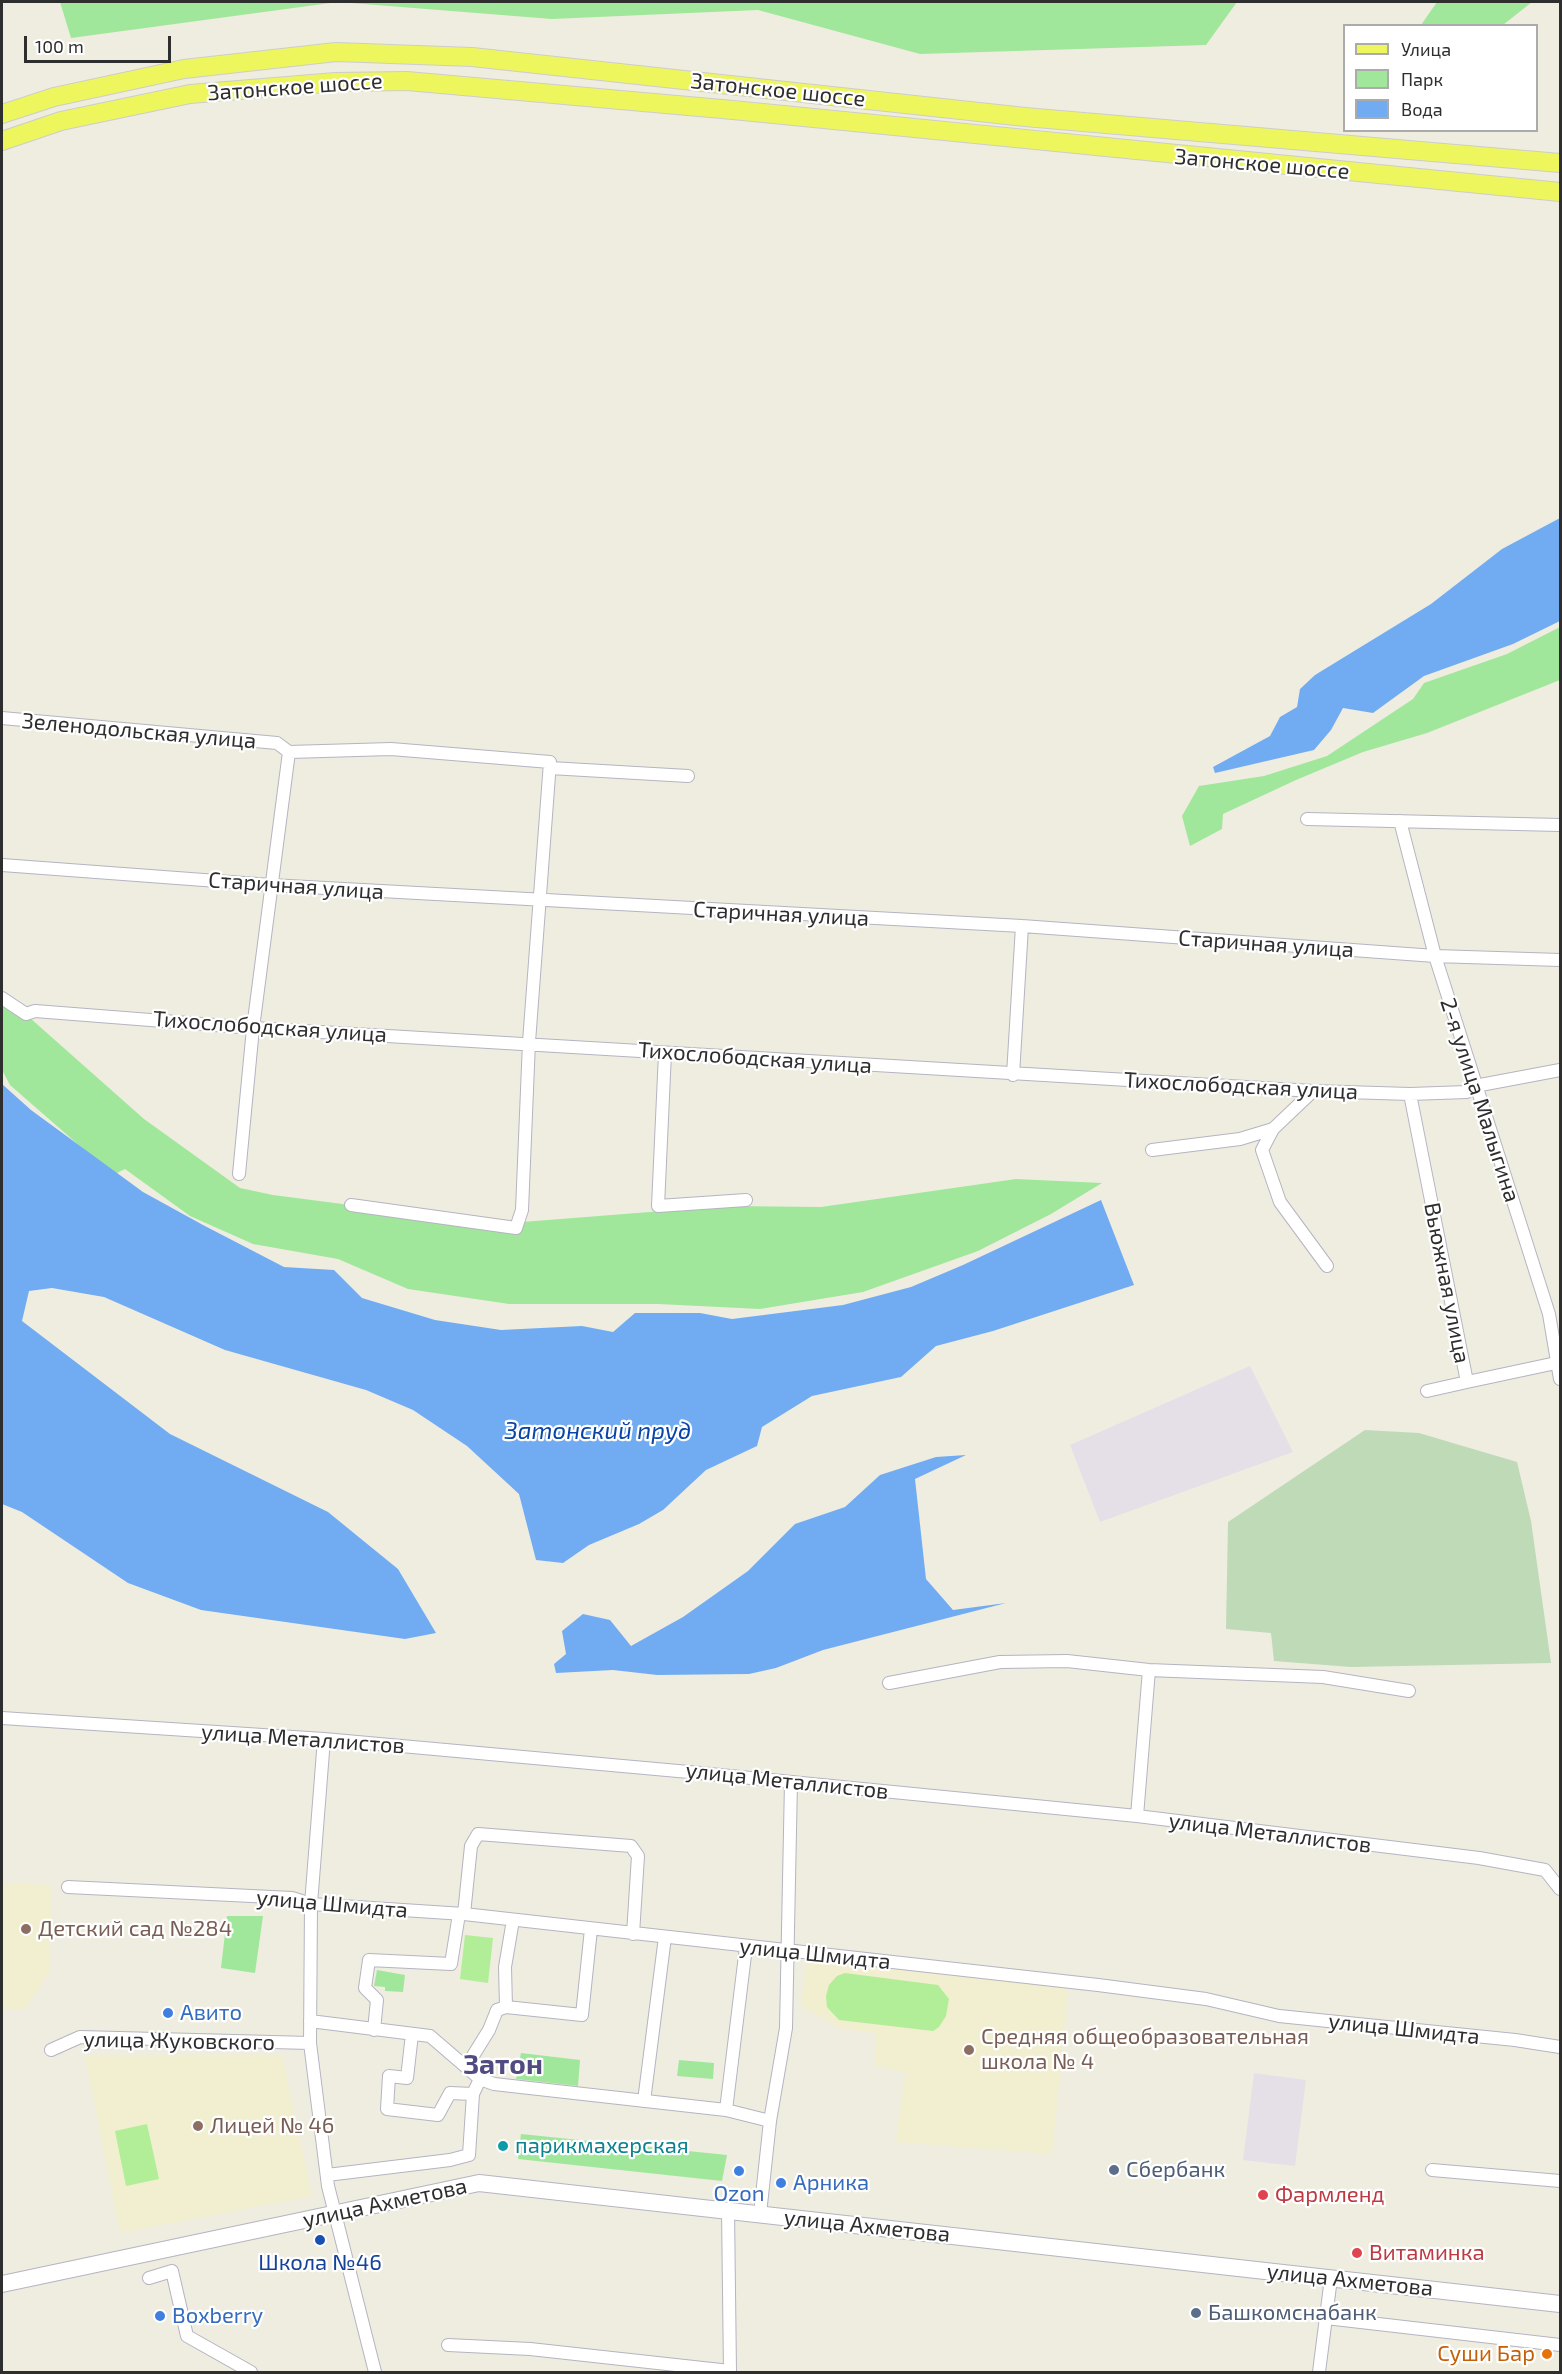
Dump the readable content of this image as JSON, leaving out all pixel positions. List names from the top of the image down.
{
  "streets": {
    "main road": ["Затонское шоссе", "улица Ахметова"],
    "street": [
      "Зеленодольская улица",
      "Старичная улица",
      "Тихослободская улица",
      "2-я улица Малыгина",
      "Вьюжная улица",
      "улица Металлистов",
      "улица Шмидта",
      "улица Жуковского"
    ]
  },
  "crossings": [
    ["Старичная улица", "2-я улица Малыгина"],
    ["Тихослободская улица", "2-я улица Малыгина"],
    ["Тихослободская улица", "Вьюжная улица"],
    ["2-я улица Малыгина", "Вьюжная улица"]
  ],
  "districts": ["Затон"],
  "water": ["Затонский пруд"],
  "places": [
    "Детский сад №284",
    "Авито",
    "Средняя общеобразовательная школа № 4",
    "Лицей № 46",
    "парикмахерская",
    "Сбербанк",
    "Ozon",
    "Арника",
    "Фармленд",
    "Школа №46",
    "Витаминка",
    "Башкомснабанк",
    "Boxberry",
    "Суши Бар"
  ],
  "legend": ["Улица", "Парк", "Вода"],
  "scale_bar": "100 m"
}
